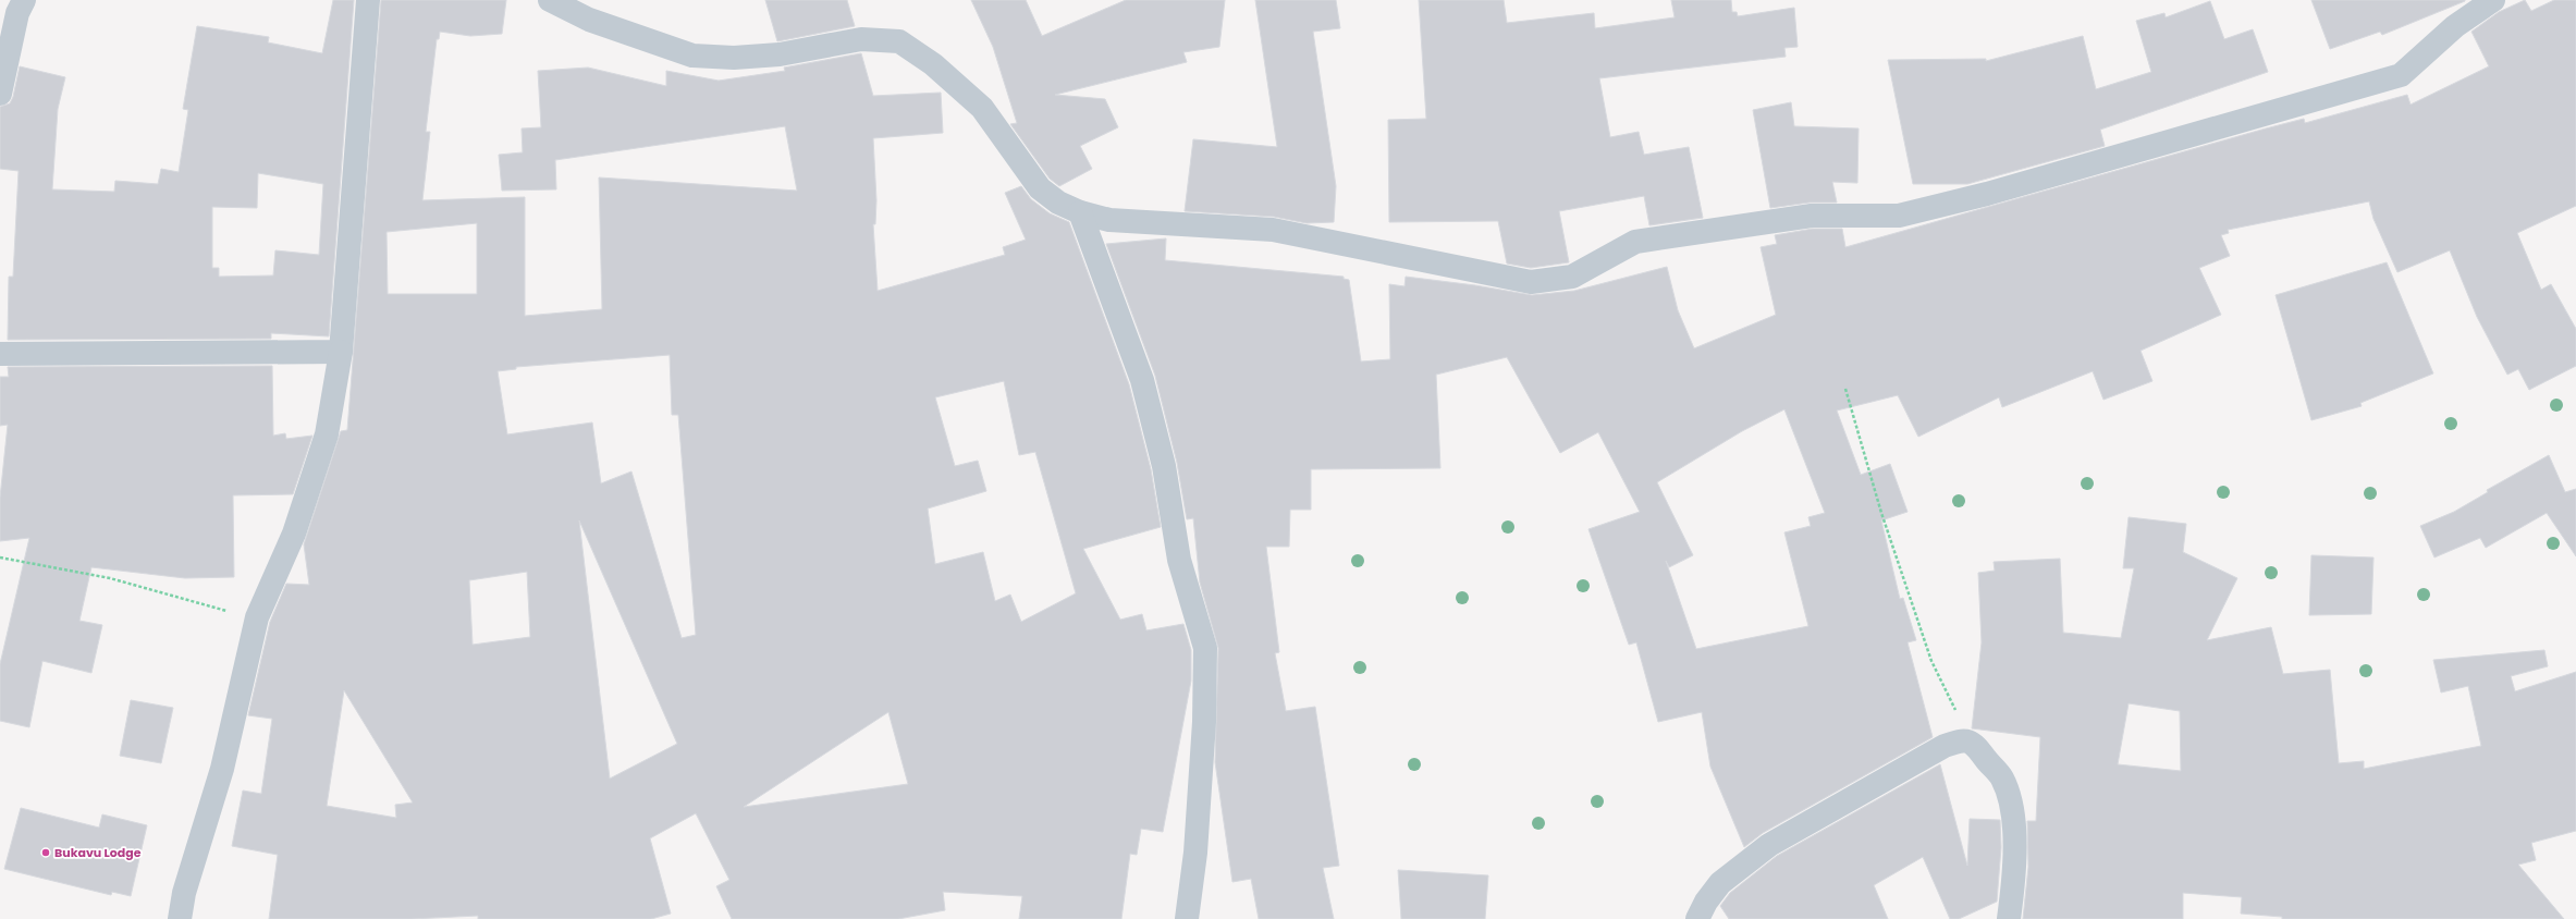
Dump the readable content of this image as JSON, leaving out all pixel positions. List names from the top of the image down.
{
  "places": ["Bukavu Lodge"]
}
